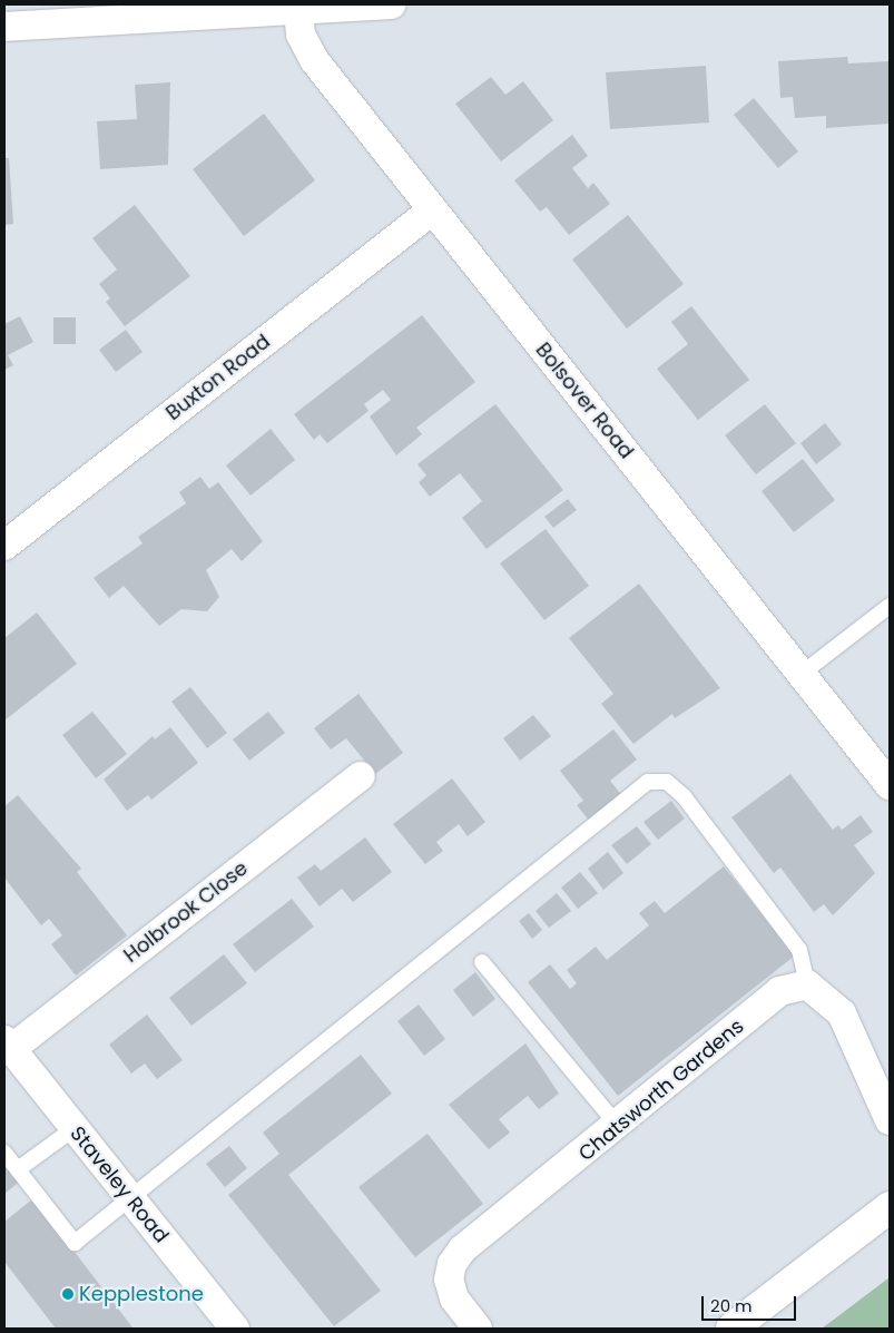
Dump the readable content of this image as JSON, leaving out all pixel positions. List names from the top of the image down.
{
  "streets": {
    "street": [
      "Buxton Road",
      "Bolsover Road",
      "Holbrook Close",
      "Chatsworth Gardens",
      "Staveley Road"
    ]
  },
  "crossings": [
    ["Buxton Road", "Bolsover Road"],
    ["Holbrook Close", "Staveley Road"]
  ],
  "places": ["Kepplestone"],
  "scale_bar": "20 m"
}
